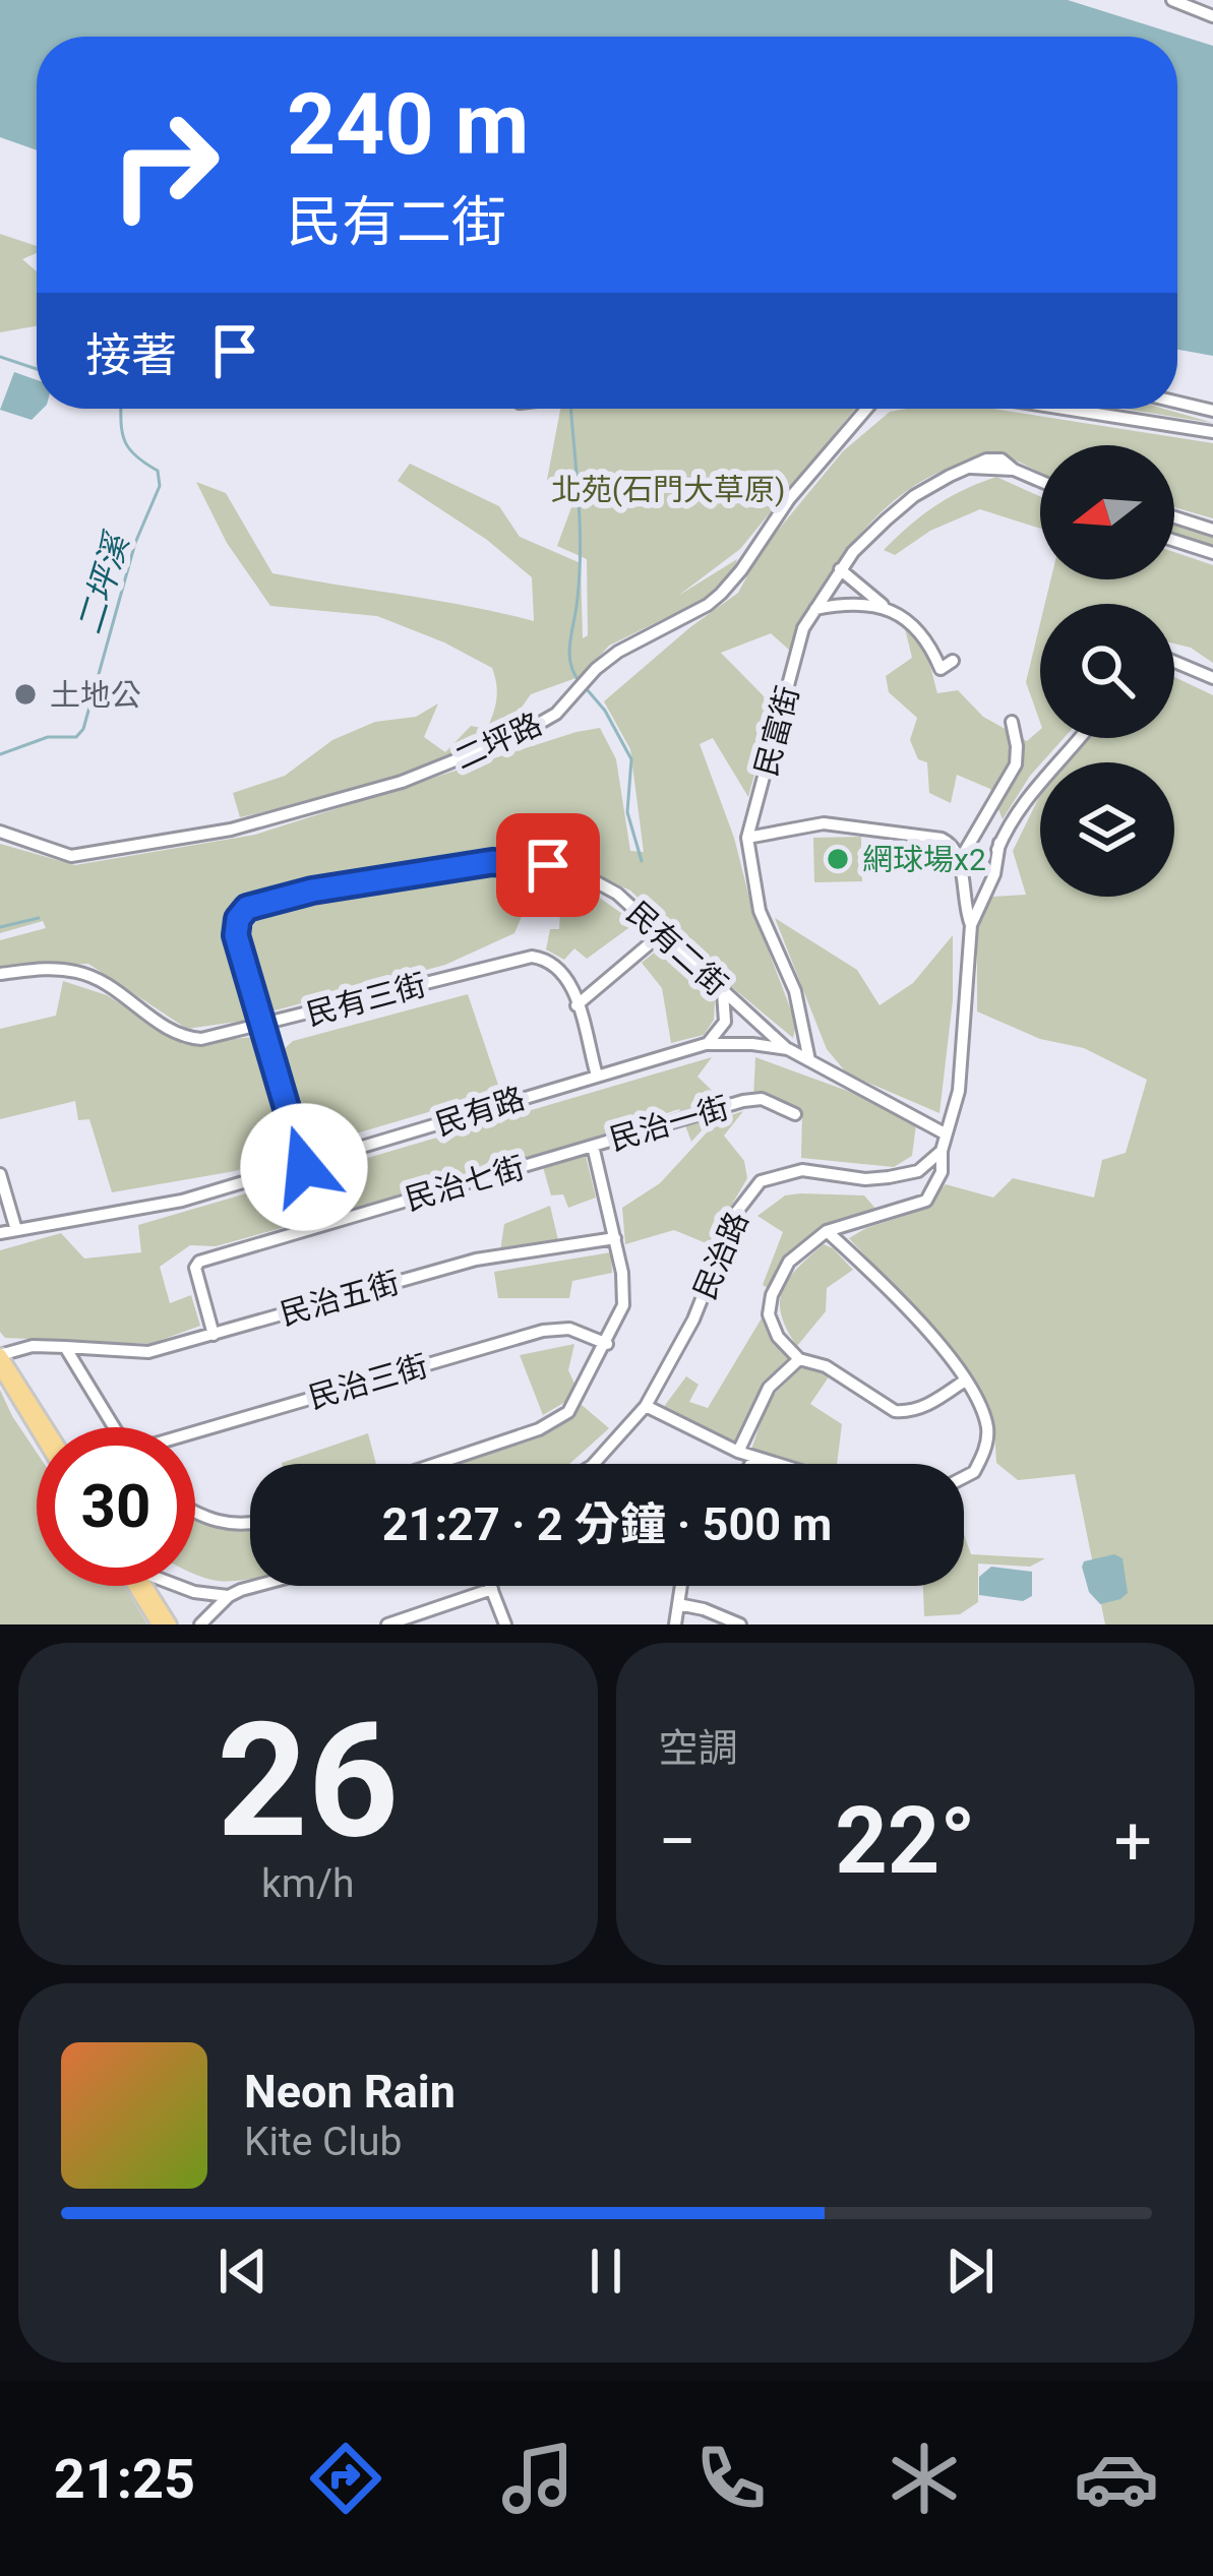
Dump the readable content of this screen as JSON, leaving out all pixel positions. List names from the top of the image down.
{
  "streets": {
    "street": [
      "民富街",
      "二坪路",
      "民有二街",
      "民有三街",
      "民有路",
      "民治一街",
      "民治七街",
      "民治路",
      "民治五街",
      "民治三街"
    ]
  },
  "crossings": [
    ["民富街", "民有路"],
    ["民有二街", "民有三街"],
    ["民有二街", "民有路"],
    ["民有三街", "民有路"],
    ["民治一街", "民治七街"],
    ["民治一街", "民治五街"],
    ["民治一街", "民治三街"],
    ["民治七街", "民治五街"]
  ],
  "water": ["二坪溪"],
  "parks": ["北苑(石門大草原)"],
  "places": ["土地公", "網球場x2"],
  "north": "left",
  "page": {
    "turn": ["240 m", "民有二街"],
    "then": "接著",
    "limit": "30",
    "trip": "21:27 · 2 分鐘 · 500 m",
    "tile": [
      ["26", "km/h"],
      "空調"
    ],
    "heat": ["−", "22°", "+"],
    "song": ["Neon Rain", "Kite Club"],
    "tabs": "21:25"
  }
}
